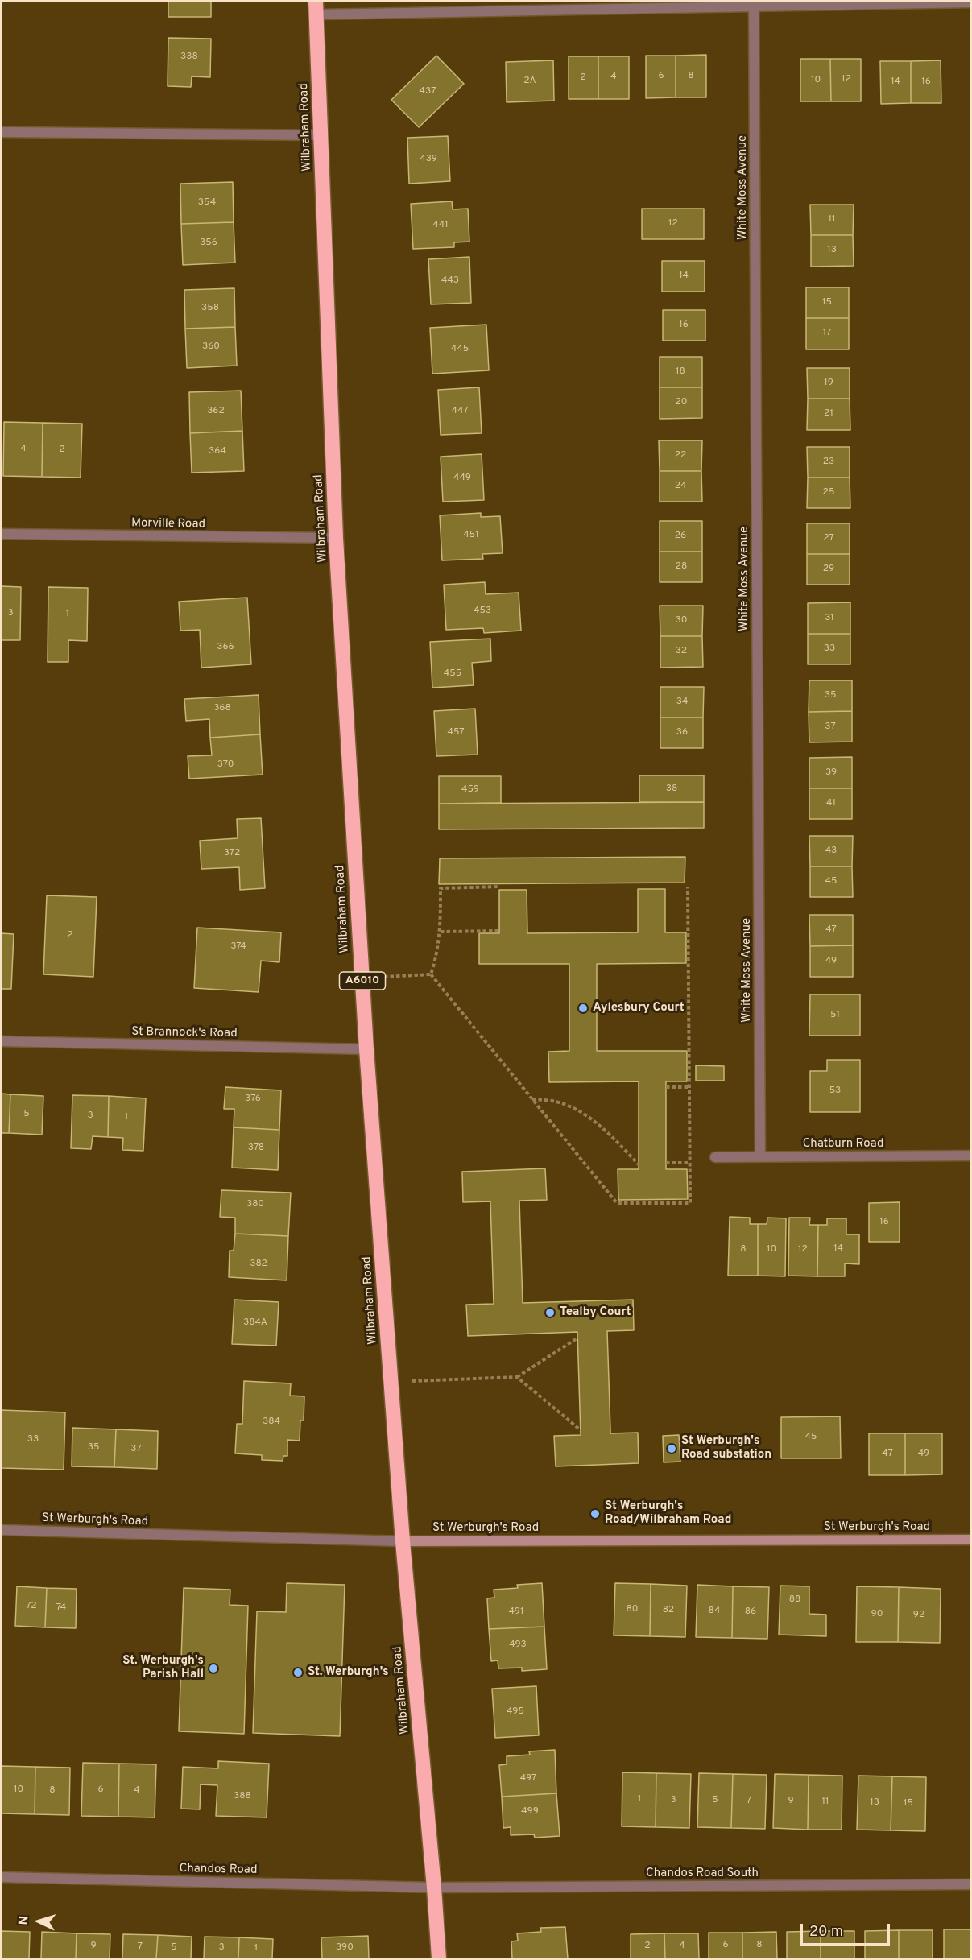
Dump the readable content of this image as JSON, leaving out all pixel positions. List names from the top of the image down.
{
  "streets": {
    "highway": ["Wilbraham Road", "A6010"],
    "street": [
      "White Moss Avenue",
      "Morville Road",
      "St Brannock's Road",
      "Chatburn Road",
      "St Werburgh's Road",
      "Chandos Road",
      "Chandos Road South"
    ]
  },
  "crossings": [
    ["Wilbraham Road", "Morville Road"],
    ["Wilbraham Road", "St Brannock's Road"],
    ["Wilbraham Road", "St Werburgh's Road"],
    ["Wilbraham Road", "Chandos Road"],
    ["Wilbraham Road", "Chandos Road South"],
    ["White Moss Avenue", "Chatburn Road"],
    ["Chandos Road", "Chandos Road South"]
  ],
  "places": [
    "Aylesbury Court",
    "Tealby Court",
    "St Werburgh's Road substation",
    "St Werburgh's Road/Wilbraham Road",
    "St. Werburgh's Parish Hall",
    "St. Werburgh's"
  ],
  "house_numbers": [
    "338",
    "6",
    "8",
    "4",
    "2",
    "12",
    "10",
    "2A",
    "14",
    "16",
    "437",
    "439",
    "354",
    "11",
    "12",
    "441",
    "356",
    "13",
    "14",
    "443",
    "15",
    "358",
    "16",
    "17",
    "360",
    "445",
    "18",
    "19",
    "20",
    "362",
    "447",
    "21",
    "4",
    "2",
    "364",
    "22",
    "23",
    "449",
    "24",
    "25",
    "451",
    "26",
    "27",
    "28",
    "29",
    "453",
    "3",
    "1",
    "31",
    "30",
    "366",
    "33",
    "32",
    "455",
    "35",
    "34",
    "368",
    "37",
    "457",
    "36",
    "370",
    "39",
    "38",
    "459",
    "41",
    "43",
    "372",
    "45",
    "47",
    "2",
    "374",
    "49",
    "51",
    "53",
    "376",
    "5",
    "3",
    "1",
    "378",
    "380",
    "16",
    "14",
    "8",
    "10",
    "12",
    "382",
    "384A",
    "384",
    "45",
    "33",
    "35",
    "37",
    "47",
    "49",
    "88",
    "72",
    "74",
    "80",
    "82",
    "84",
    "491",
    "86",
    "90",
    "92",
    "493",
    "495",
    "497",
    "10",
    "6",
    "8",
    "4",
    "388",
    "1",
    "3",
    "5",
    "7",
    "9",
    "11",
    "13",
    "15",
    "499",
    "6",
    "8",
    "9",
    "2",
    "4",
    "7",
    "5",
    "3",
    "390",
    "1"
  ],
  "scale_bar": "20 m",
  "north": "left"
}
